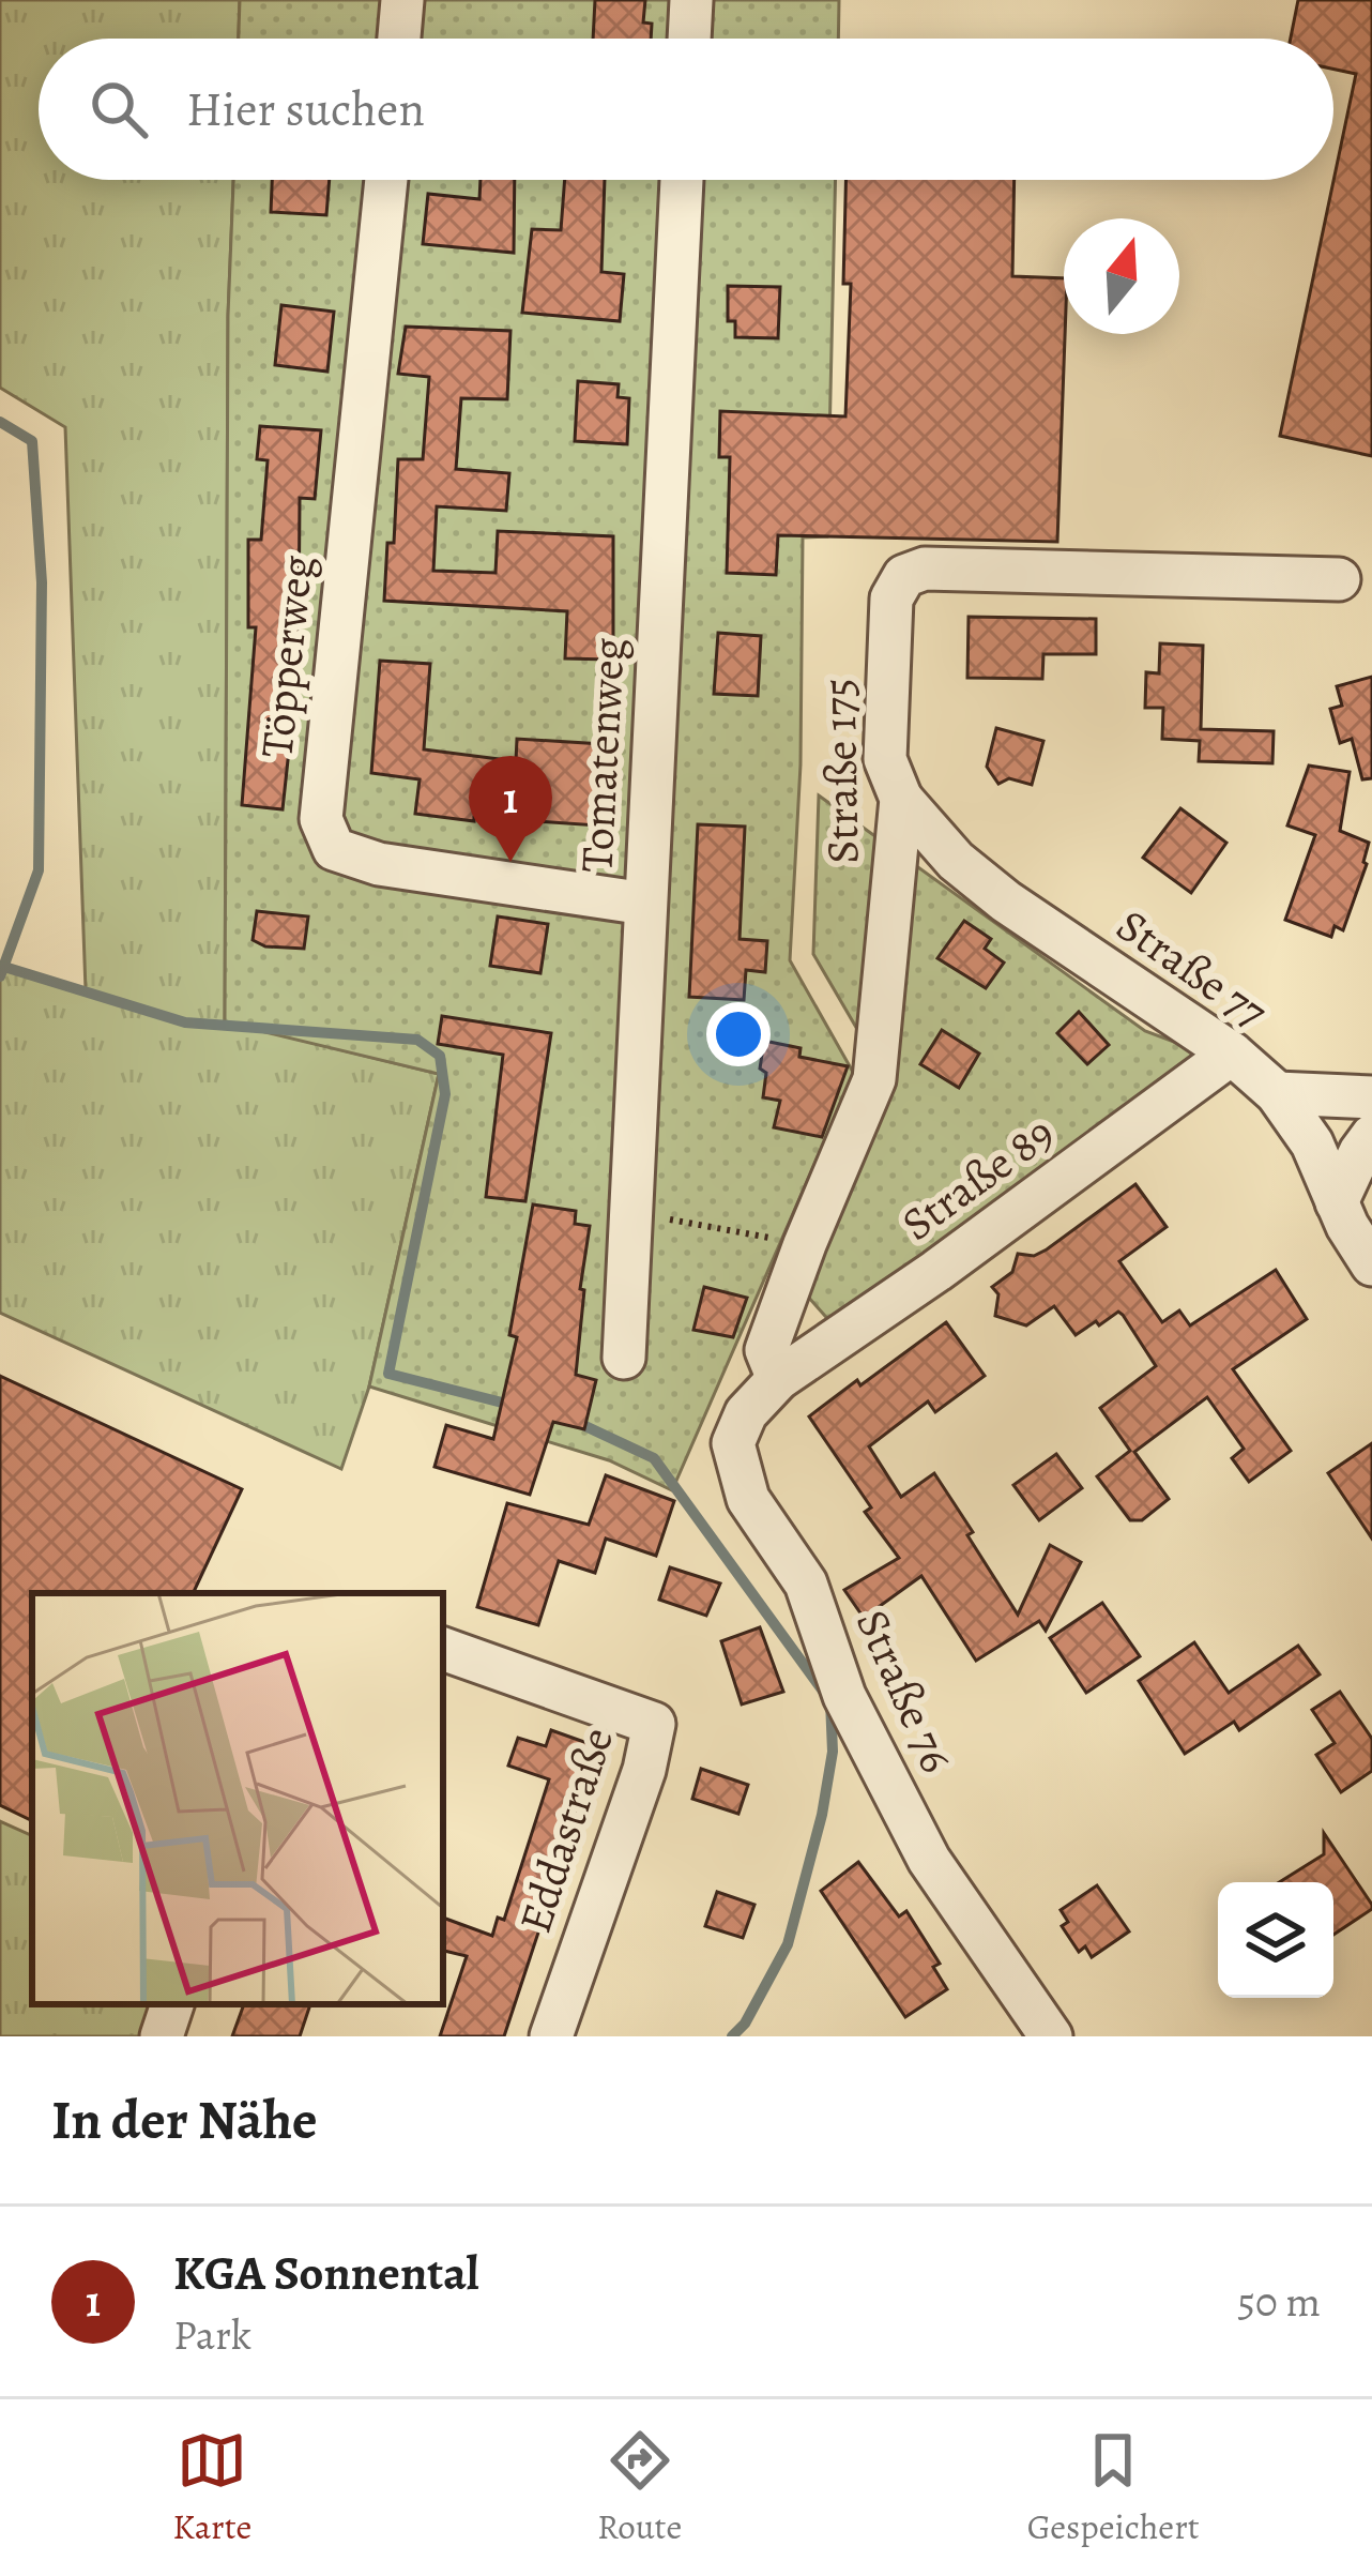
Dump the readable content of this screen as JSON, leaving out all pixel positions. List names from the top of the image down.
{
  "streets": {
    "street": [
      "Töpperweg",
      "Tomatenweg",
      "Straße 175",
      "Straße 77",
      "Straße 89",
      "Straße 76",
      "Eddastraße"
    ]
  },
  "crossings": [
    ["Töpperweg", "Tomatenweg"],
    ["Straße 175", "Straße 77"],
    ["Straße 175", "Straße 89"],
    ["Straße 175", "Straße 76"],
    ["Straße 77", "Straße 89"],
    ["Straße 89", "Straße 76"]
  ],
  "north": "top",
  "page": {
    "search": "Hier suchen",
    "pins": "1",
    "heading": "In der Nähe",
    "list": [
      {
        "mark": "1",
        "name": "KGA Sonnental",
        "note": "Park",
        "value": "50 m"
      }
    ],
    "nav": ["Karte", "Route", "Gespeichert"]
  }
}
